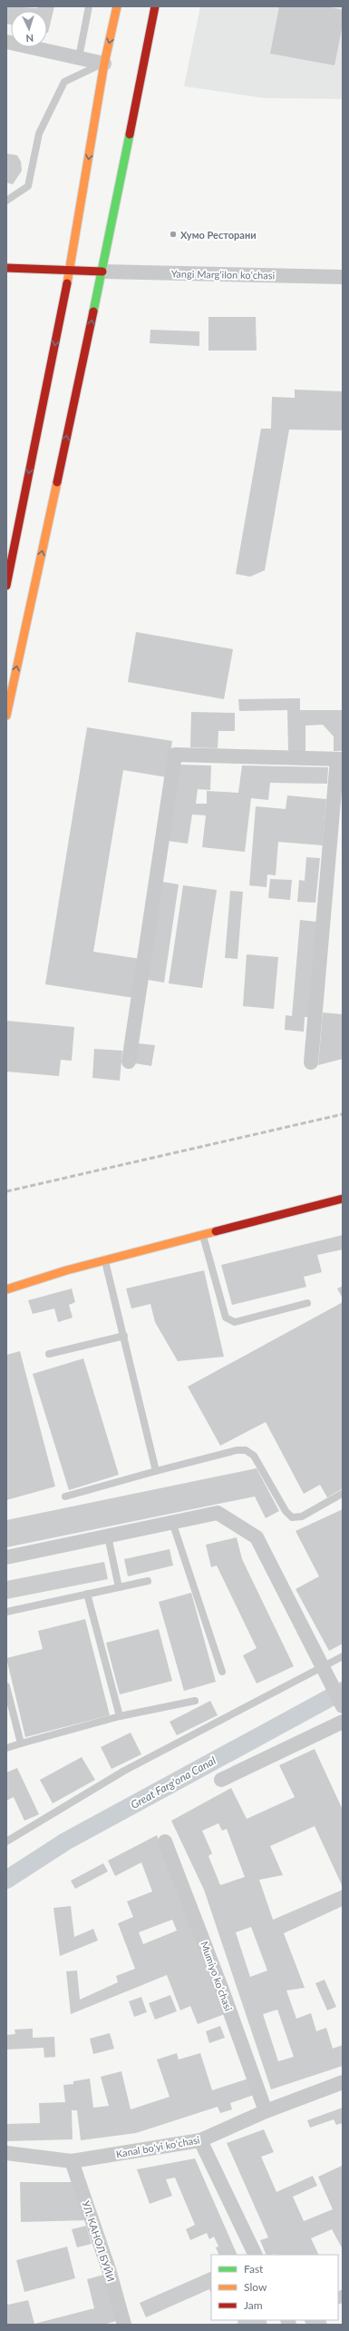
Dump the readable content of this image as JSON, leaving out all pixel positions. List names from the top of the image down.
{
  "streets": {
    "street": [
      "Yangi Margʻilon koʻchasi",
      "Mumiyo koʻchasi",
      "Kanal boʻyi koʻchasi",
      "УЛ. КАНОЛ БУЙИ"
    ]
  },
  "crossings": [
    ["Mumiyo koʻchasi", "Kanal boʻyi koʻchasi"],
    ["Kanal boʻyi koʻchasi", "УЛ. КАНОЛ БУЙИ"]
  ],
  "water": ["Great Farg'ona Canal"],
  "places": ["Хумо Ресторани"],
  "legend": ["Fast", "Slow", "Jam"],
  "north": "bottom"
}
